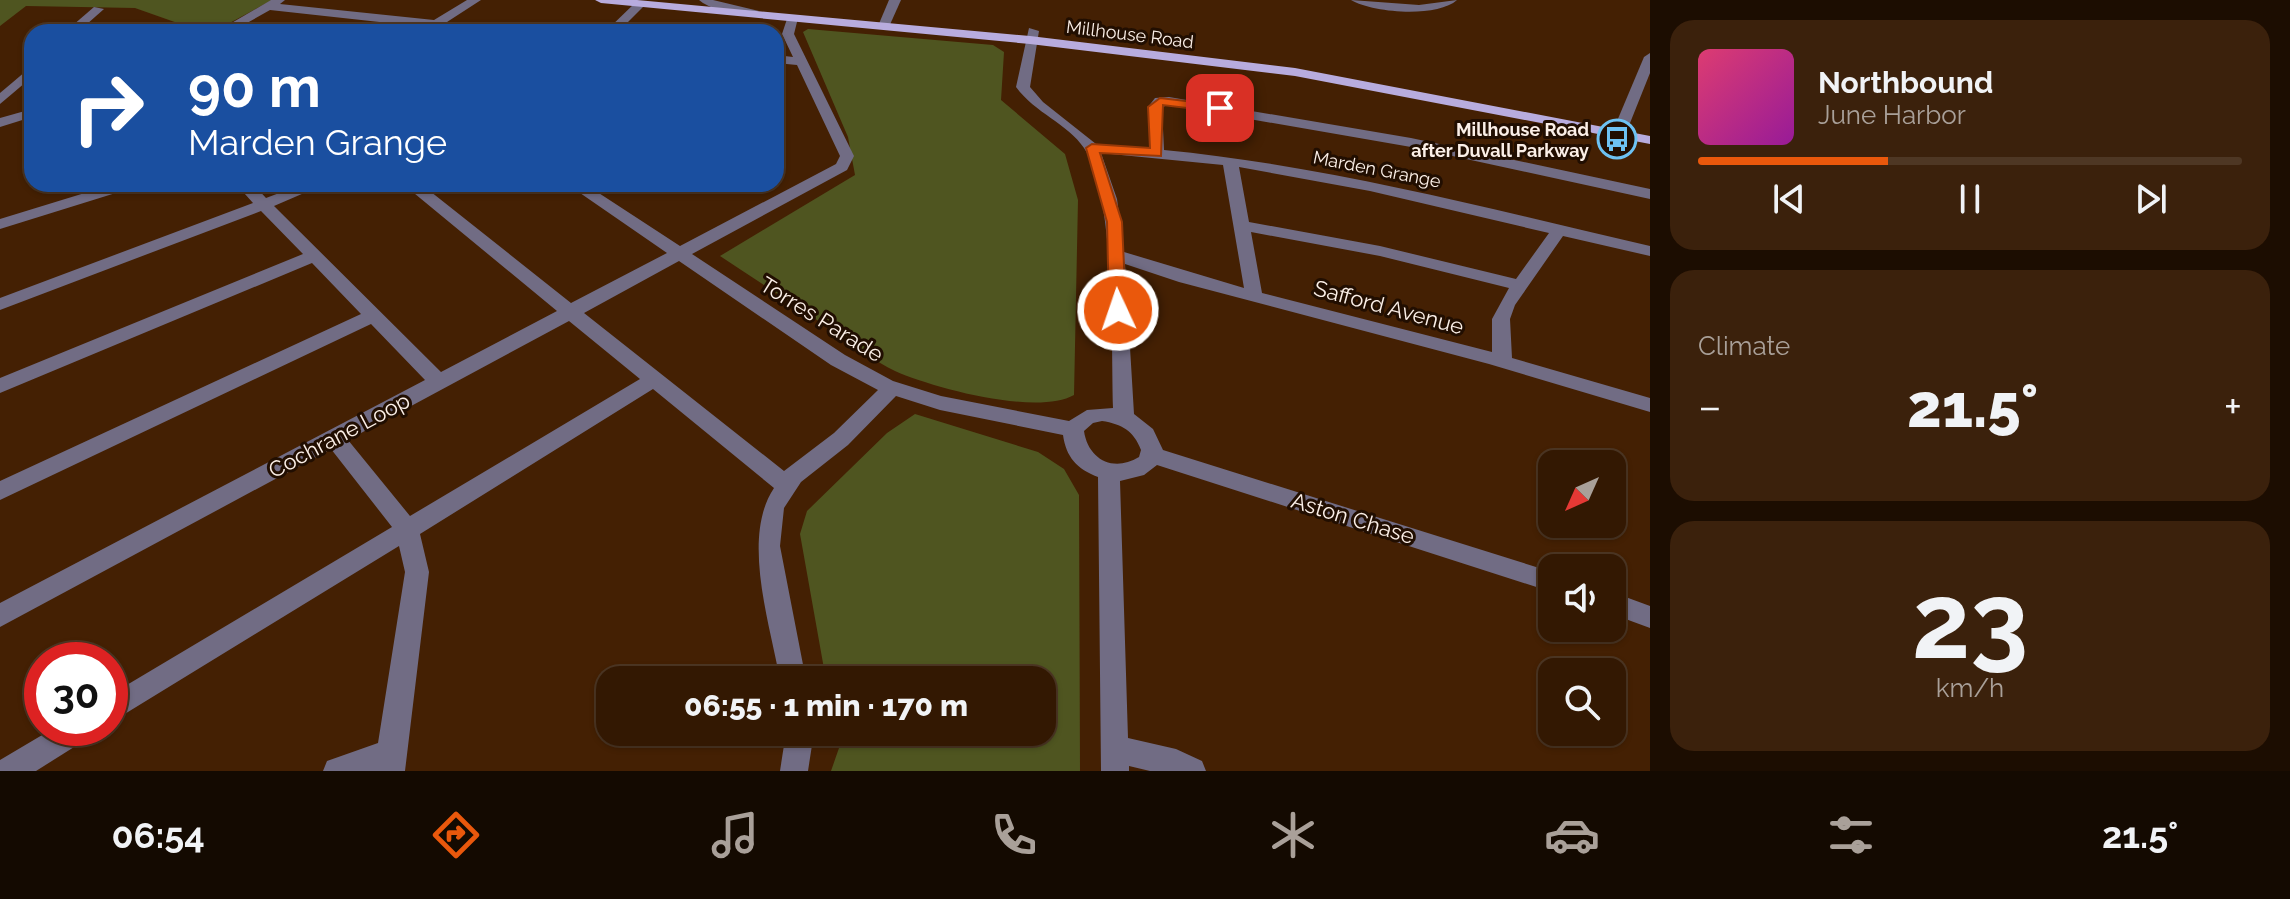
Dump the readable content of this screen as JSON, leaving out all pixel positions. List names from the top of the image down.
{
  "streets": {
    "main road": ["Millhouse Road"],
    "street": [
      "Marden Grange",
      "Safford Avenue",
      "Torres Parade",
      "Cochrane Loop",
      "Aston Chase"
    ]
  },
  "crossings": [
    ["Millhouse Road", "Cochrane Loop"],
    ["Torres Parade", "Cochrane Loop"],
    ["Torres Parade", "Aston Chase"]
  ],
  "places": {
    "bus stop": ["Millhouse Road after Duvall Parkway"]
  },
  "north": "bottom left",
  "page": {
    "turn": ["90 m", "Marden Grange"],
    "song": ["Northbound", "June Harbor"],
    "tile": [
      "Climate",
      ["23", "km/h"]
    ],
    "heat": ["−", "21.5°", "+"],
    "limit": "30",
    "trip": "06:55 · 1 min · 170 m",
    "tabs": ["06:54", "21.5°"]
  }
}
